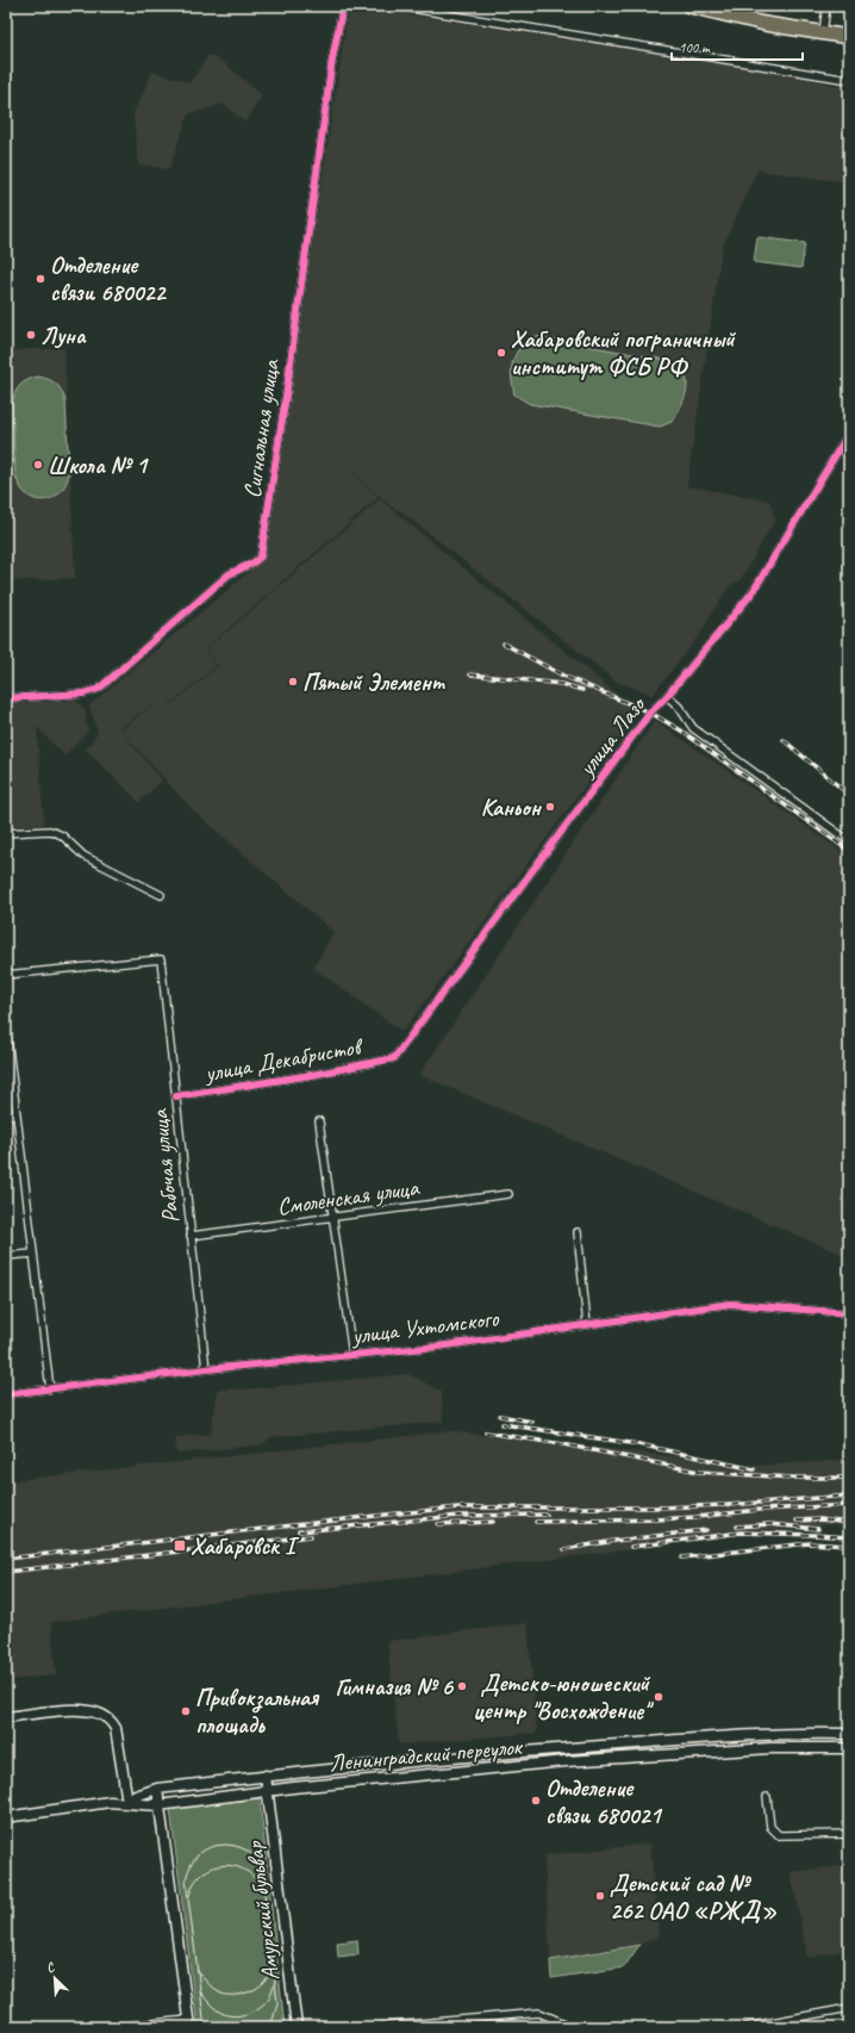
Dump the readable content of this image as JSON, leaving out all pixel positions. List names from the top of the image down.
{
  "streets": {
    "main road": ["Ленинградский переулок", "Амурский бульвар"],
    "street": [
      "Сигнальная улица",
      "улица Лазо",
      "улица Декабристов",
      "Рабочая улица",
      "Смоленская улица",
      "улица Ухтомского"
    ]
  },
  "crossings": [
    ["улица Лазо", "улица Декабристов"],
    ["улица Декабристов", "Рабочая улица"],
    ["Рабочая улица", "Смоленская улица"],
    ["Рабочая улица", "улица Ухтомского"],
    ["Ленинградский переулок", "Амурский бульвар"]
  ],
  "places": {
    "other": [
      "Отделение связи 680022",
      "Луна",
      "Хабаровский пограничный институт ФСБ РФ",
      "Школа № 1",
      "Пятый Элемент",
      "Каньон",
      "Гимназия № 6",
      "Детско-юношеский центр \"Восхождение\"",
      "Привокзальная площадь",
      "Отделение связи 680021",
      "Детский сад № 262 ОАО «РЖД»"
    ],
    "transit": ["Хабаровск I"]
  },
  "scale_bar": "100 m",
  "north": "top left"
}
